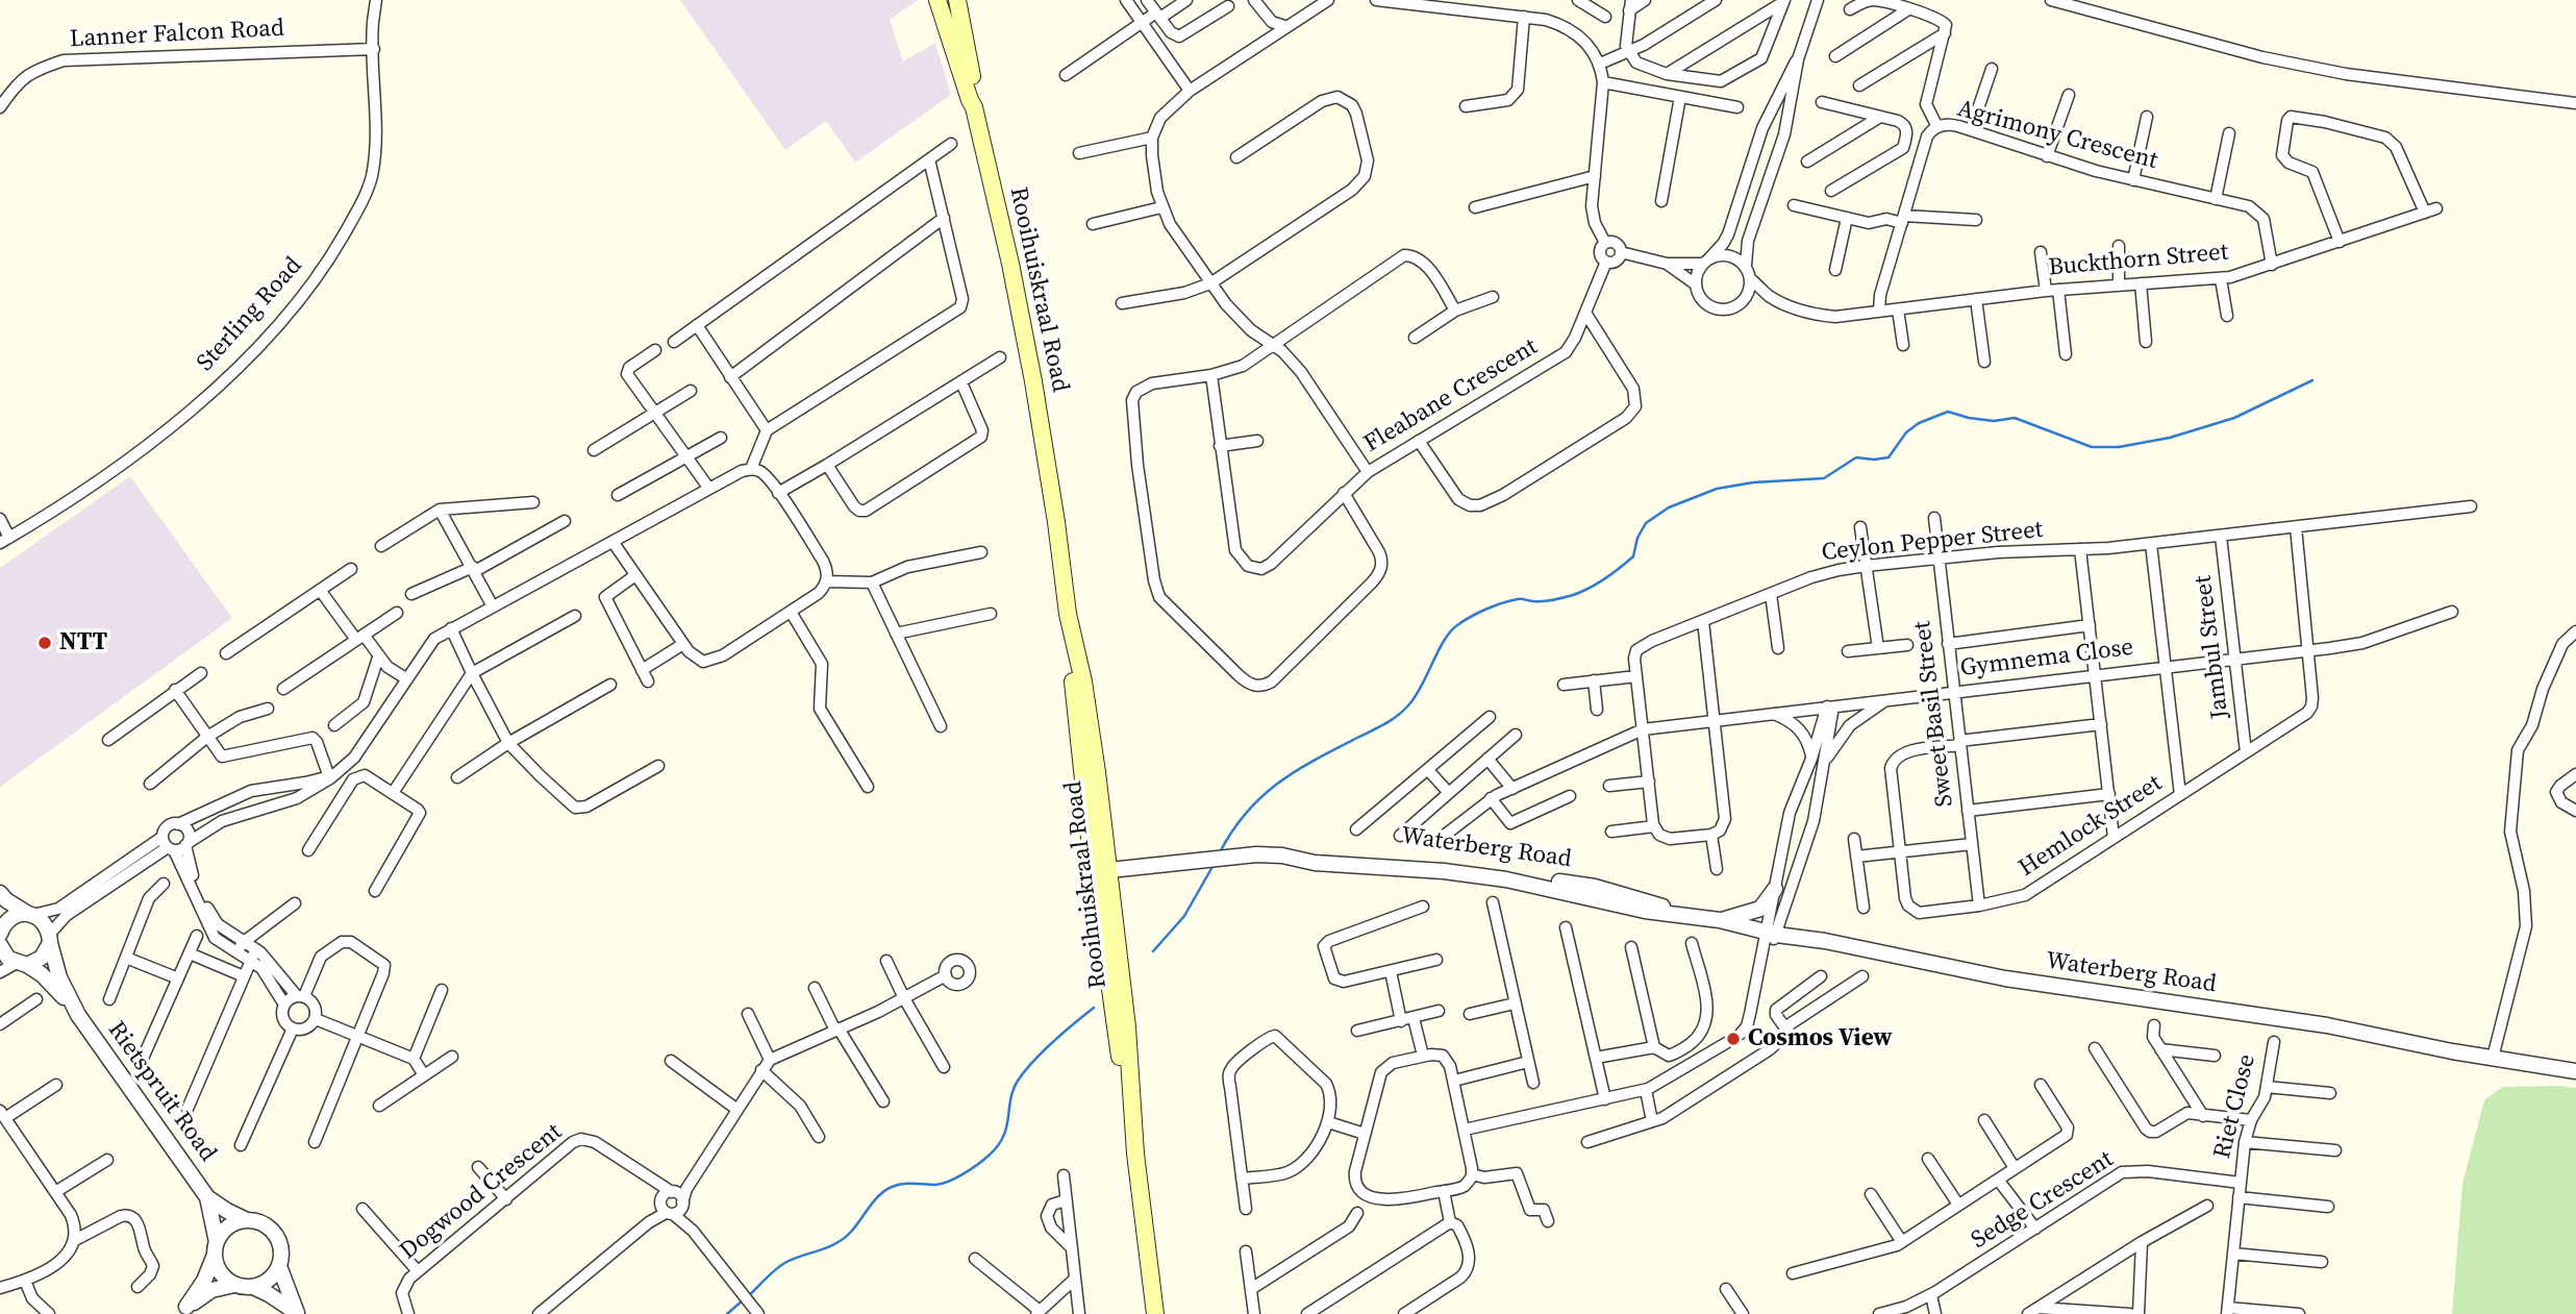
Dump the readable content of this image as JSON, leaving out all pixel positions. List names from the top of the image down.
{
  "streets": {
    "main road": ["Rooihuiskraal Road"],
    "street": [
      "Lanner Falcon Road",
      "Agrimony Crescent",
      "Buckthorn Street",
      "Sterling Road",
      "Fleabane Crescent",
      "Ceylon Pepper Street",
      "Jambul Street",
      "Gymnema Close",
      "Sweet Basil Street",
      "Hemlock Street",
      "Waterberg Road",
      "Rietspruit Road",
      "Riet Close",
      "Dogwood Crescent",
      "Sedge Crescent"
    ]
  },
  "crossings": [
    ["Lanner Falcon Road", "Sterling Road"],
    ["Agrimony Crescent", "Buckthorn Street"],
    ["Rooihuiskraal Road", "Waterberg Road"],
    ["Ceylon Pepper Street", "Jambul Street"],
    ["Ceylon Pepper Street", "Gymnema Close"],
    ["Ceylon Pepper Street", "Sweet Basil Street"],
    ["Ceylon Pepper Street", "Hemlock Street"],
    ["Jambul Street", "Gymnema Close"],
    ["Jambul Street", "Hemlock Street"],
    ["Gymnema Close", "Sweet Basil Street"],
    ["Gymnema Close", "Hemlock Street"],
    ["Sweet Basil Street", "Hemlock Street"],
    ["Riet Close", "Sedge Crescent"]
  ],
  "places": ["NTT", "Cosmos View"]
}
